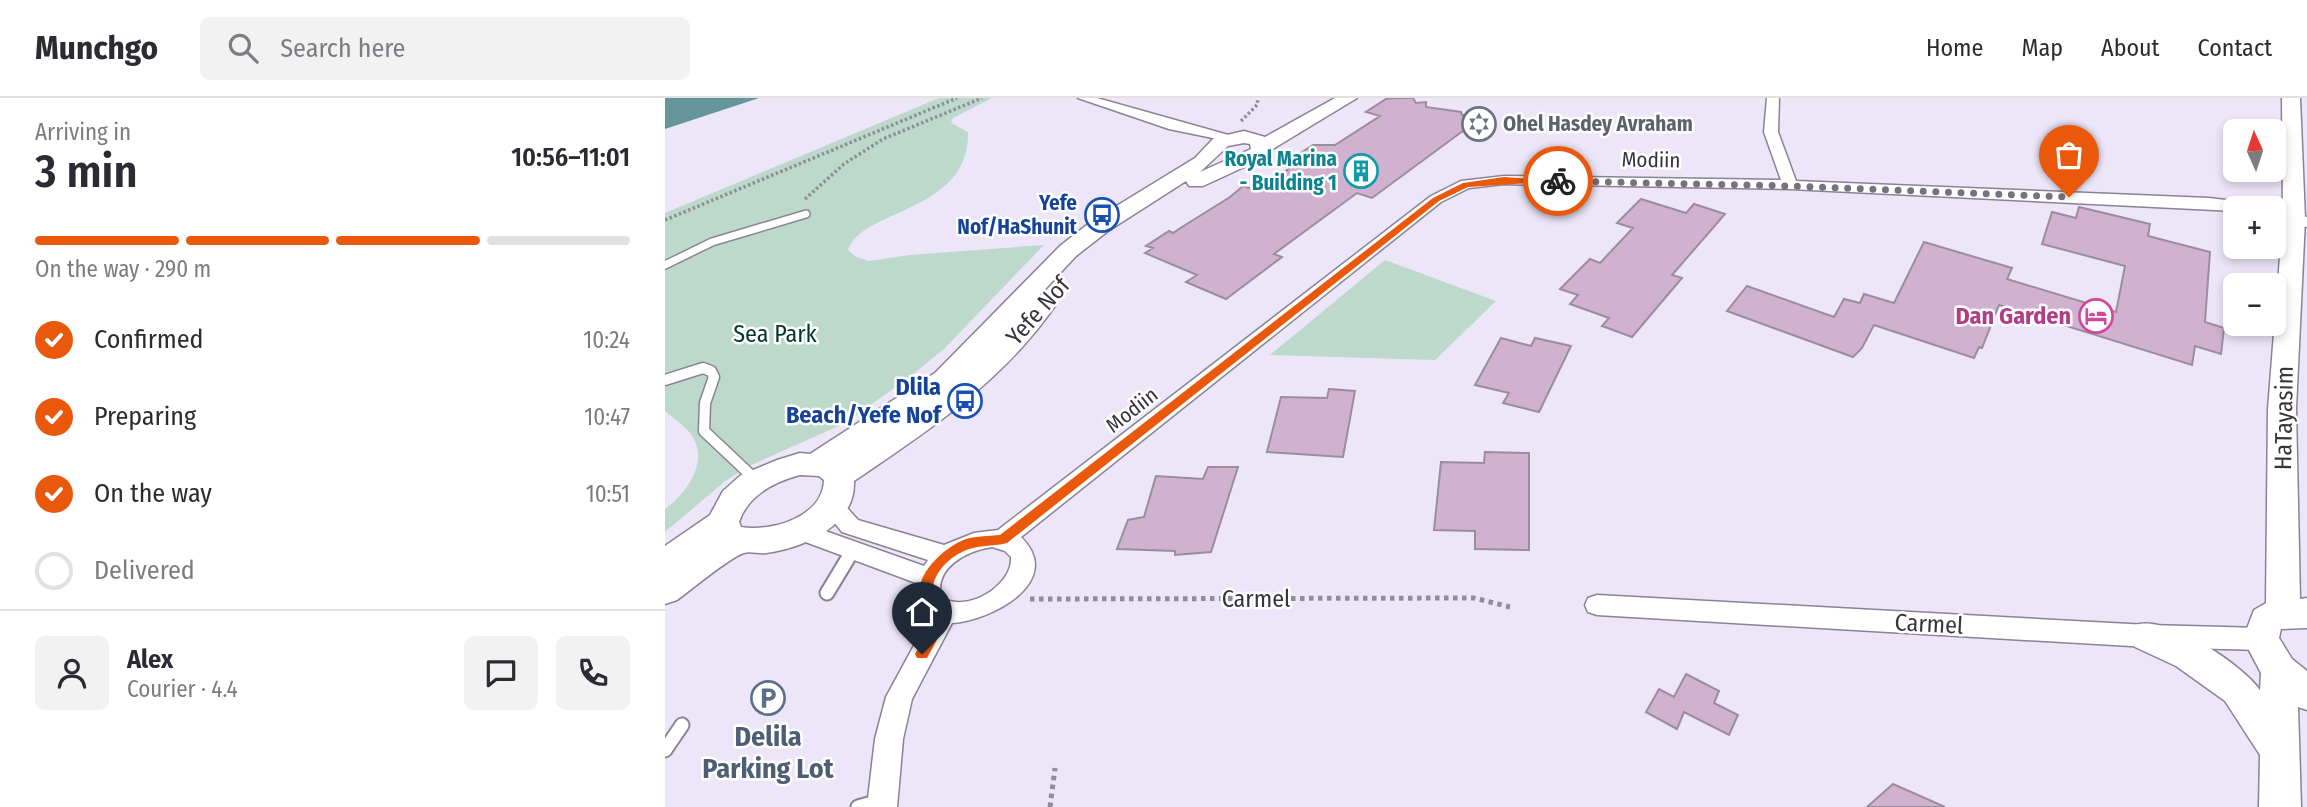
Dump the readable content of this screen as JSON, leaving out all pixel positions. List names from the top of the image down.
{
  "streets": {
    "street": [
      "Modiin",
      "Yefe Nof",
      "HaTayasim",
      "Carmel"
    ]
  },
  "crossings": [
    ["Modiin", "Carmel"]
  ],
  "parks": ["Sea Park"],
  "places": {
    "synagogue": ["Ohel Hasdey Avraham"],
    "building": ["Royal Marina - Building 1"],
    "bus stop": ["Yefe Nof/HaShunit", "Dlila Beach/Yefe Nof"],
    "hotel": ["Dan Garden"],
    "parking": ["Delila Parking Lot"]
  },
  "north": "top",
  "page": {
    "header": "Munchgo",
    "search": "Search here",
    "nav": [
      "Home",
      "Map",
      "About",
      "Contact"
    ],
    "heading": ["3 min", "Arriving in", "10:56–11:01"],
    "panel": ["Alex", "Courier · 4.4"],
    "map_buttons": ["+", "−"],
    "bar": "On the way · 290 m",
    "list": [
      ["Confirmed", "10:24"],
      ["Preparing", "10:47"],
      ["On the way", "10:51"],
      "Delivered"
    ]
  }
}
